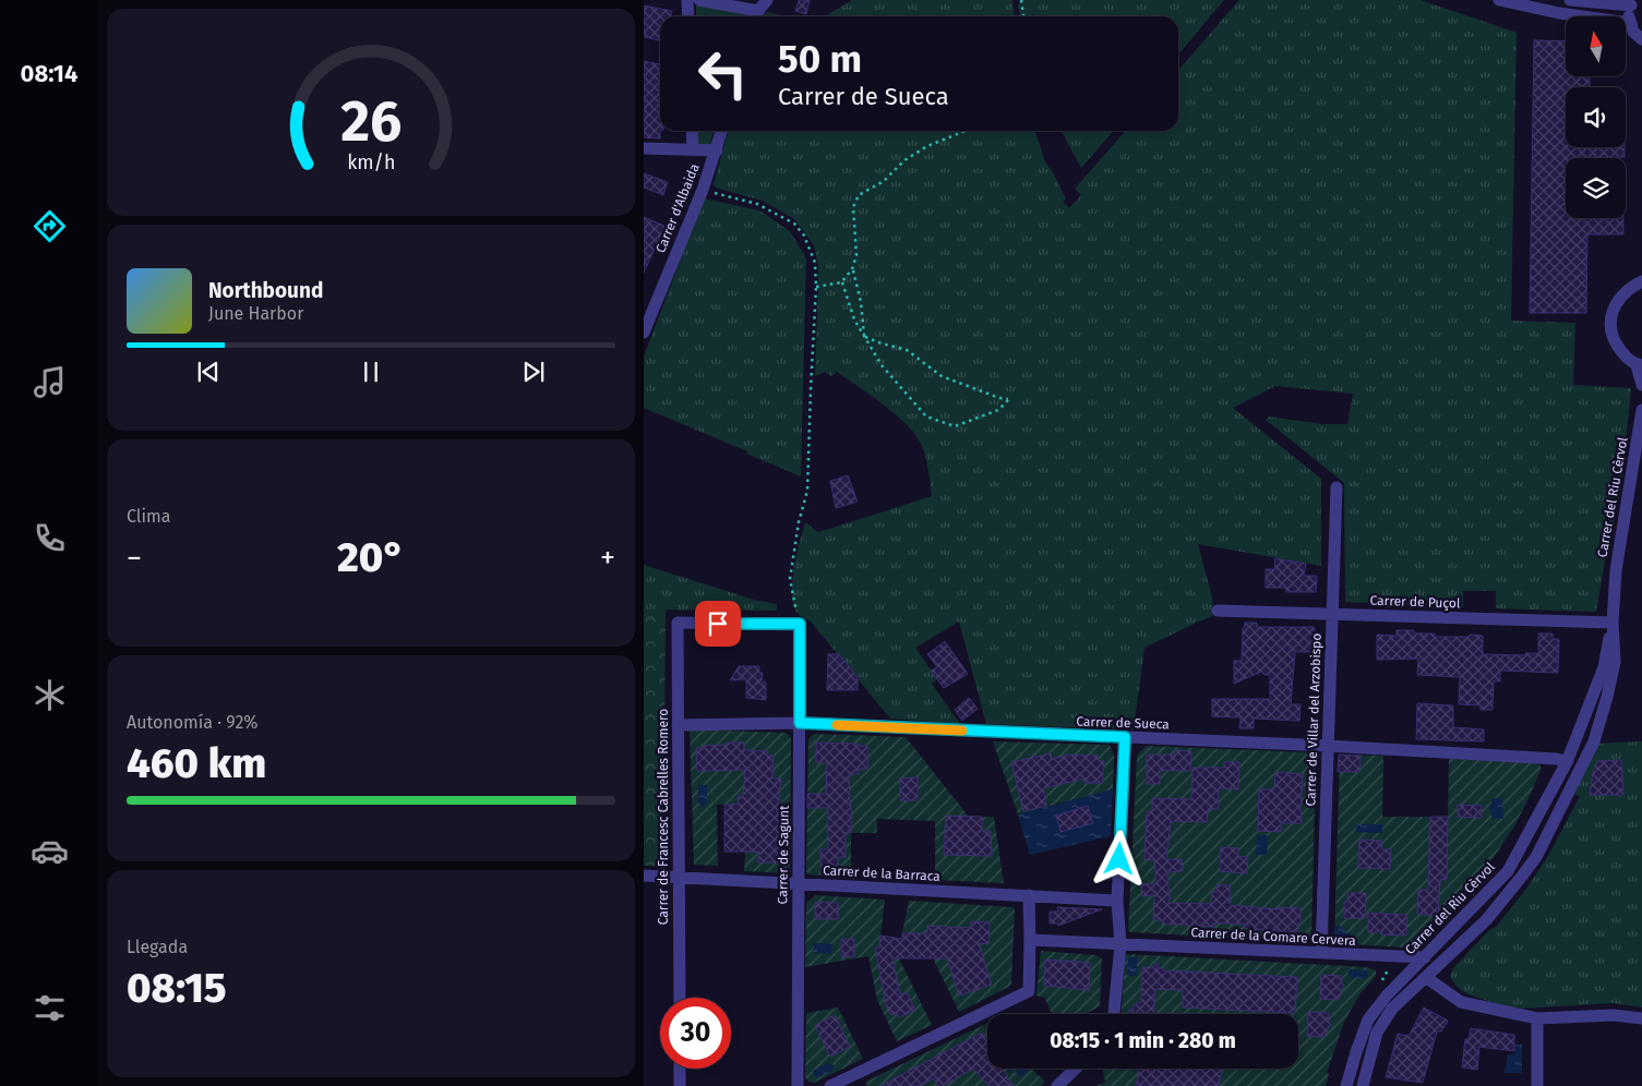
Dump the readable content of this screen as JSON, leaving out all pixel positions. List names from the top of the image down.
{
  "streets": {
    "street": [
      "Carrer d'Albaida",
      "Carrer del Riu Cèrvol",
      "Carrer de Puçol",
      "Carrer de Villar del Arzobispo",
      "Carrer de Sueca",
      "Carrer de Francesc Cabrelles Romero",
      "Carrer de Sagunt",
      "Carrer de la Barraca",
      "Carrer de la Comare Cervera"
    ]
  },
  "crossings": [
    ["Carrer del Riu Cèrvol", "Carrer de Puçol"],
    ["Carrer del Riu Cèrvol", "Carrer de Sueca"],
    ["Carrer del Riu Cèrvol", "Carrer de la Comare Cervera"],
    ["Carrer de Puçol", "Carrer de Villar del Arzobispo"],
    ["Carrer de Villar del Arzobispo", "Carrer de Sueca"],
    ["Carrer de Villar del Arzobispo", "Carrer de la Comare Cervera"],
    ["Carrer de Sueca", "Carrer de Francesc Cabrelles Romero"],
    ["Carrer de Sueca", "Carrer de Sagunt"],
    ["Carrer de Francesc Cabrelles Romero", "Carrer de Sagunt"],
    ["Carrer de Francesc Cabrelles Romero", "Carrer de la Barraca"],
    ["Carrer de Sagunt", "Carrer de la Barraca"]
  ],
  "north": "top",
  "page": {
    "tabs": "08:14",
    "turn": ["50 m", "Carrer de Sueca"],
    "song": ["Northbound", "June Harbor"],
    "tile": [
      "Clima",
      ["Autonomía · 92%", "460 km"],
      ["Llegada", "08:15"]
    ],
    "heat": ["−", "20°", "+"],
    "limit": "30",
    "trip": "08:15 · 1 min · 280 m",
    "gauge": ["26", "km/h"]
  }
}
